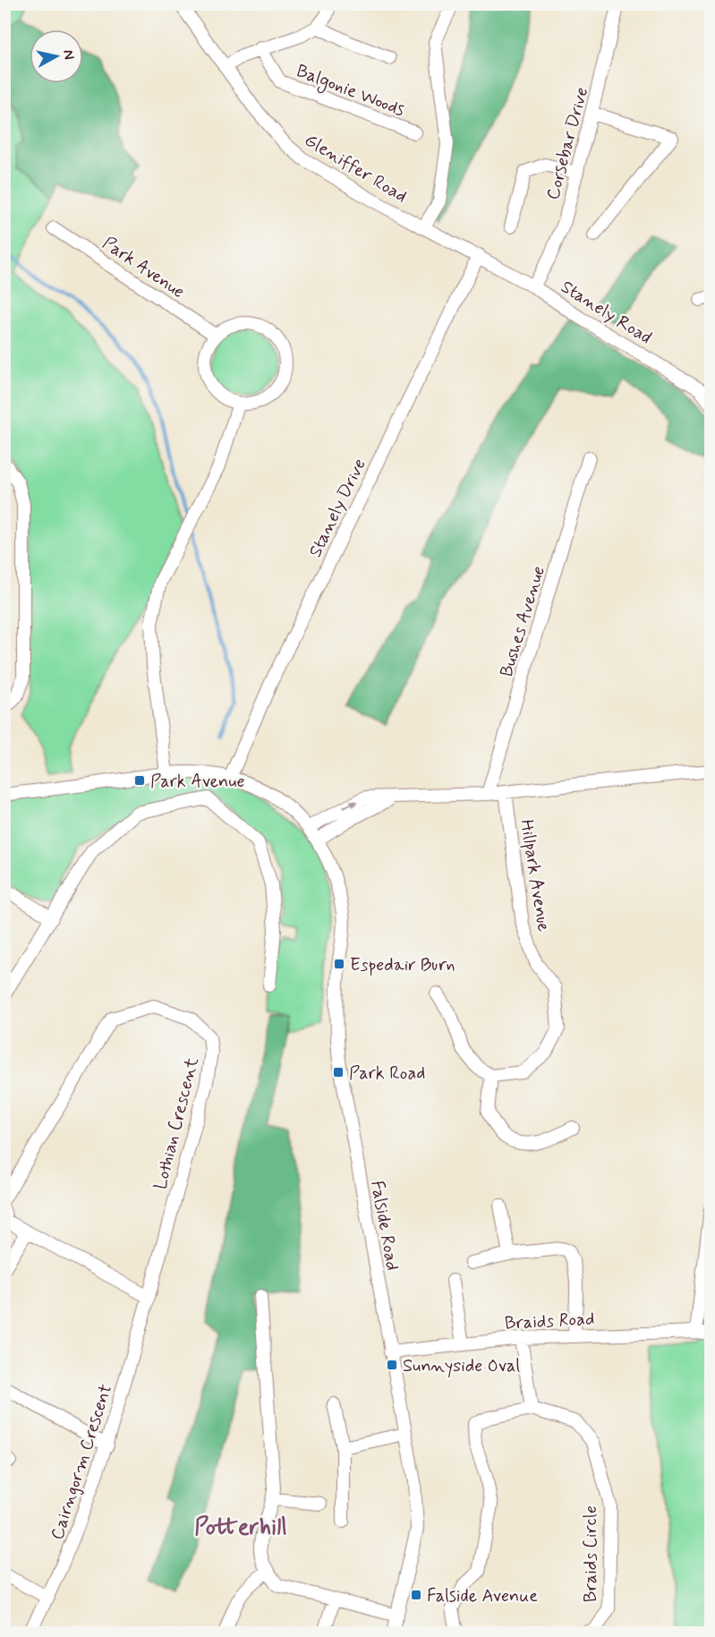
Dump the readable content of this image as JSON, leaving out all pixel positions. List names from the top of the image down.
{
  "streets": {
    "street": [
      "Balgonie Woods",
      "Corsebar Drive",
      "Gleniffer Road",
      "Park Avenue",
      "Stanely Road",
      "Stanely Drive",
      "Bushes Avenue",
      "Hillpark Avenue",
      "Lothian Crescent",
      "Falside Road",
      "Braids Road",
      "Cairngorm Crescent",
      "Braids Circle"
    ]
  },
  "crossings": [
    ["Balgonie Woods", "Gleniffer Road"],
    ["Corsebar Drive", "Stanely Road"],
    ["Gleniffer Road", "Stanely Road"],
    ["Gleniffer Road", "Stanely Drive"],
    ["Stanely Road", "Stanely Drive"],
    ["Lothian Crescent", "Cairngorm Crescent"],
    ["Falside Road", "Braids Road"]
  ],
  "districts": ["Potterhill"],
  "places": {
    "transit": [
      "Park Avenue",
      "Espedair Burn",
      "Park Road",
      "Sunnyside Oval",
      "Falside Avenue"
    ]
  },
  "north": "right"
}
